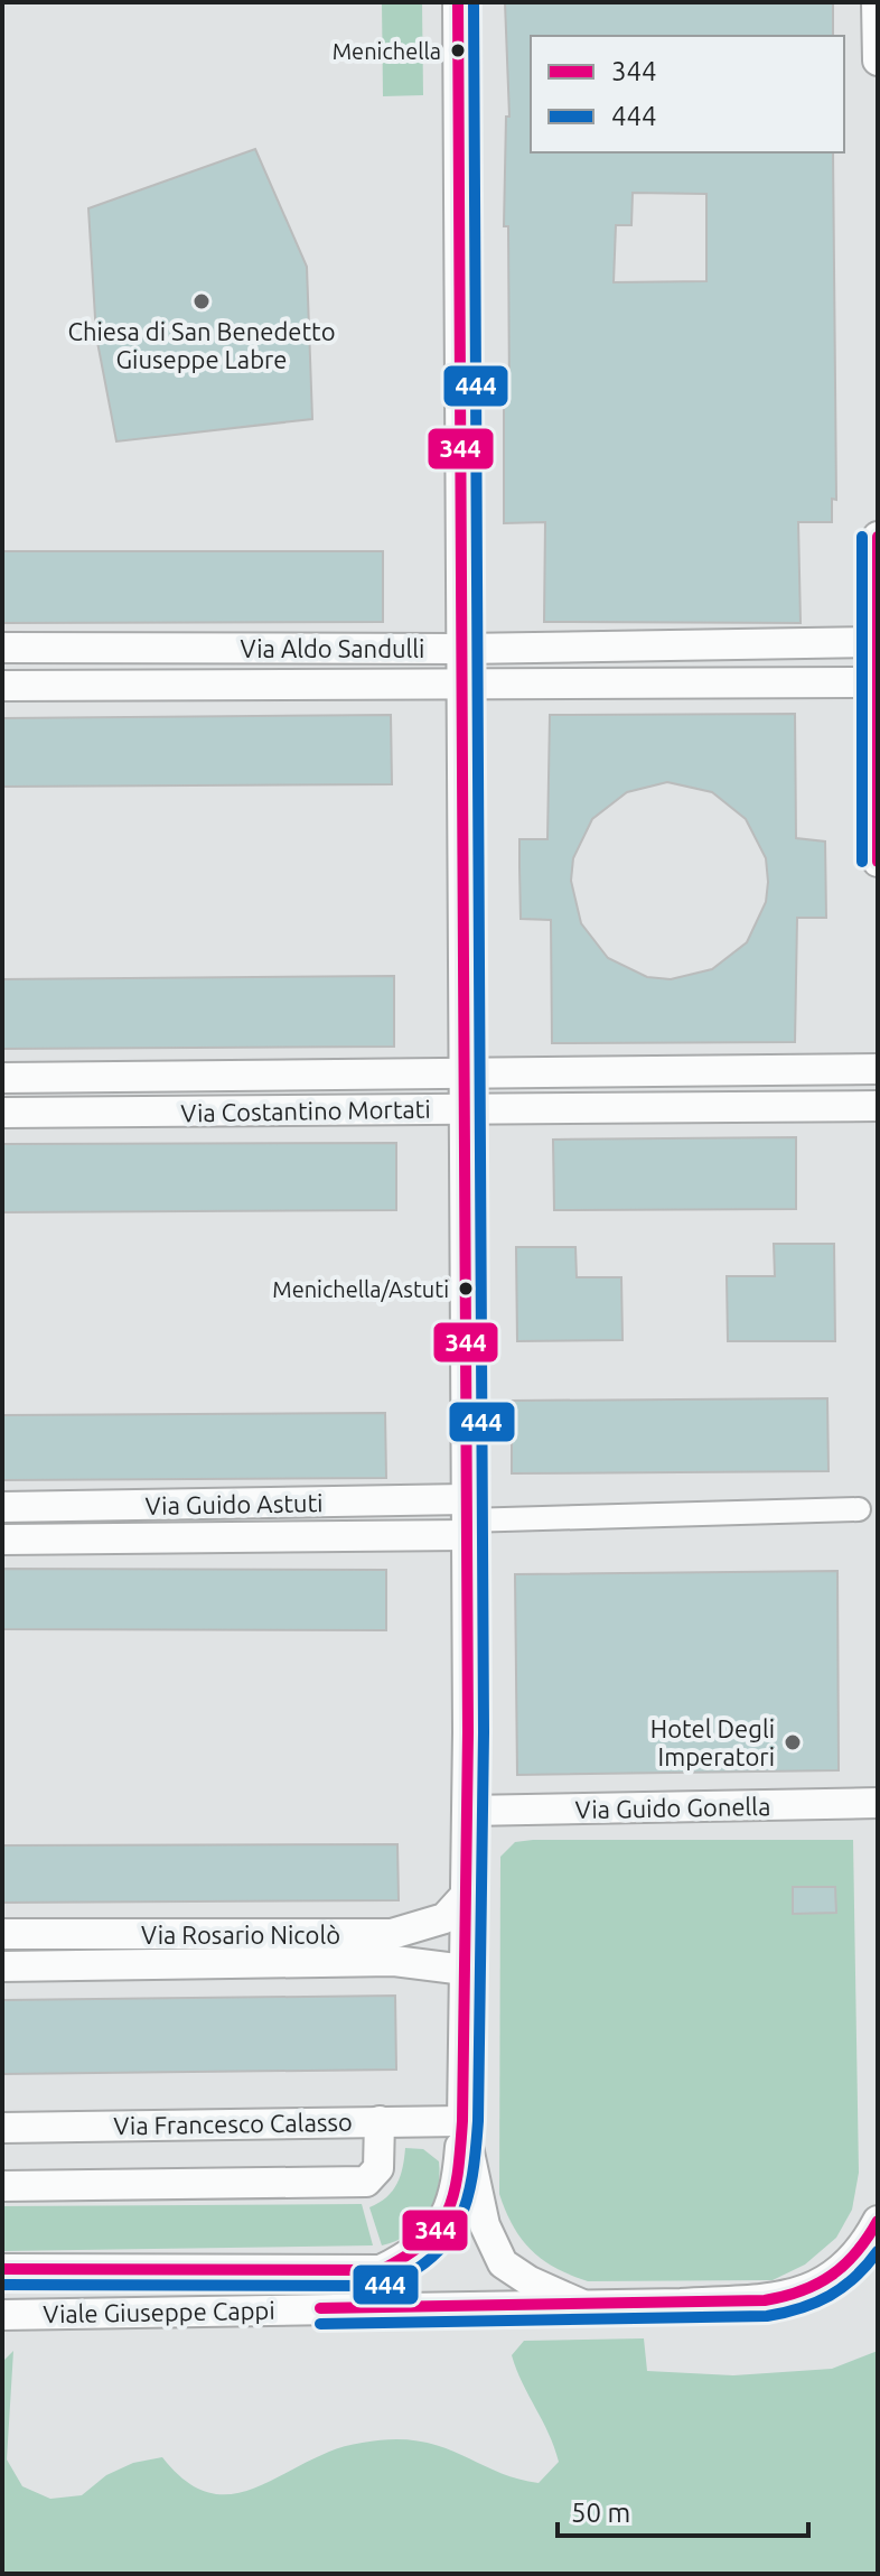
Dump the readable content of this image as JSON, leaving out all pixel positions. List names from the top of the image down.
{
  "streets": {
    "street": [
      "Via Aldo Sandulli",
      "Via Costantino Mortati",
      "Via Guido Astuti",
      "Via Guido Gonella",
      "Via Rosario Nicolò",
      "Via Francesco Calasso",
      "Viale Giuseppe Cappi"
    ]
  },
  "crossings": [
    ["Via Francesco Calasso", "Viale Giuseppe Cappi"]
  ],
  "places": [
    "Menichella",
    "Chiesa di San Benedetto Giuseppe Labre",
    "Menichella/Astuti",
    "Hotel Degli Imperatori"
  ],
  "lines": ["transit line 344", "transit line 444"],
  "legend": ["344", "444"],
  "scale_bar": "50 m"
}
